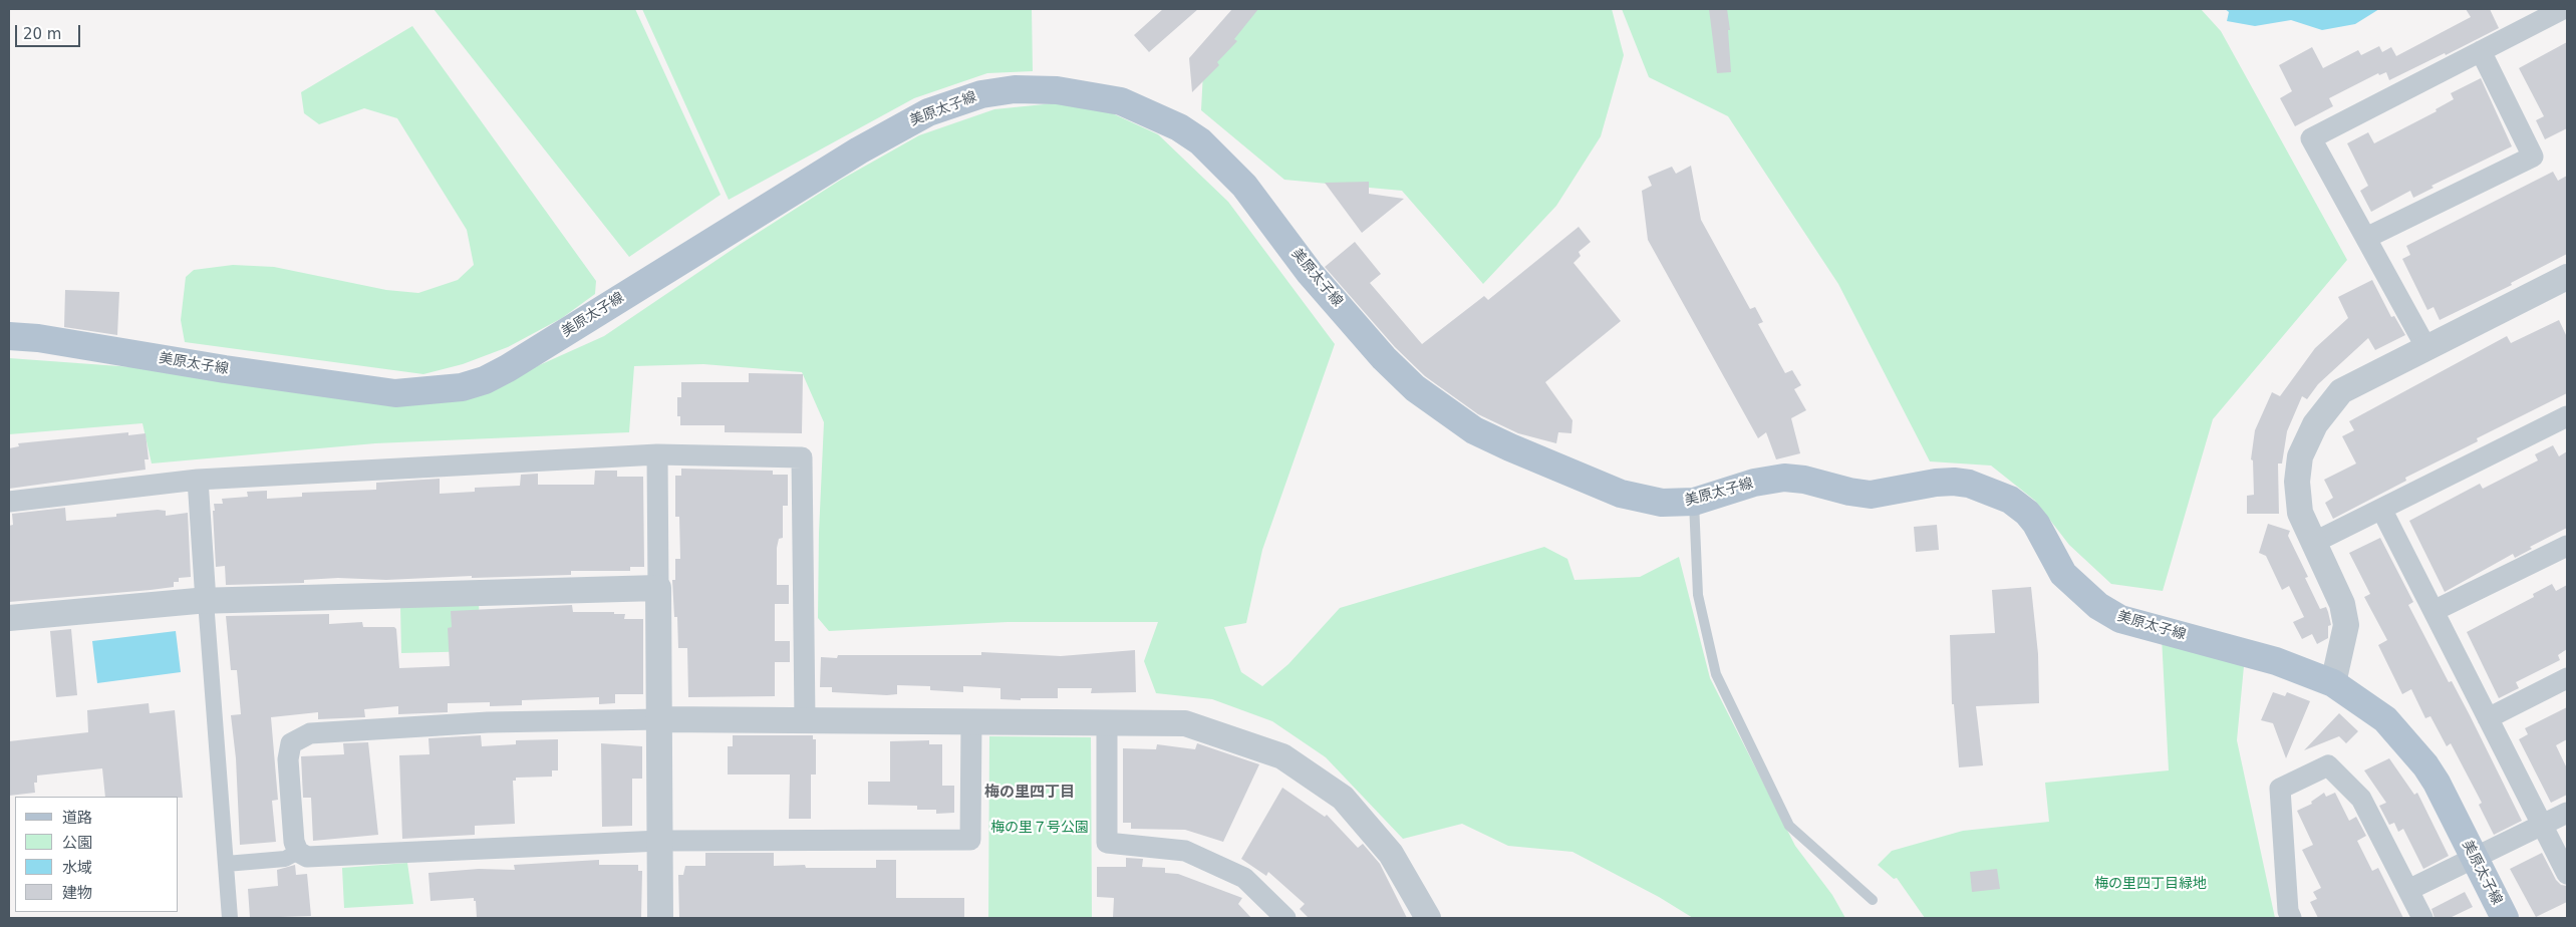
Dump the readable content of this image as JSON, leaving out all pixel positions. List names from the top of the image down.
{
  "streets": {
    "main road": ["美原太子線"]
  },
  "districts": ["梅の里四丁目"],
  "parks": ["梅の里７号公園", "梅の里四丁目緑地"],
  "legend": [
    "道路",
    "公園",
    "水域",
    "建物"
  ],
  "scale_bar": "20 m"
}
